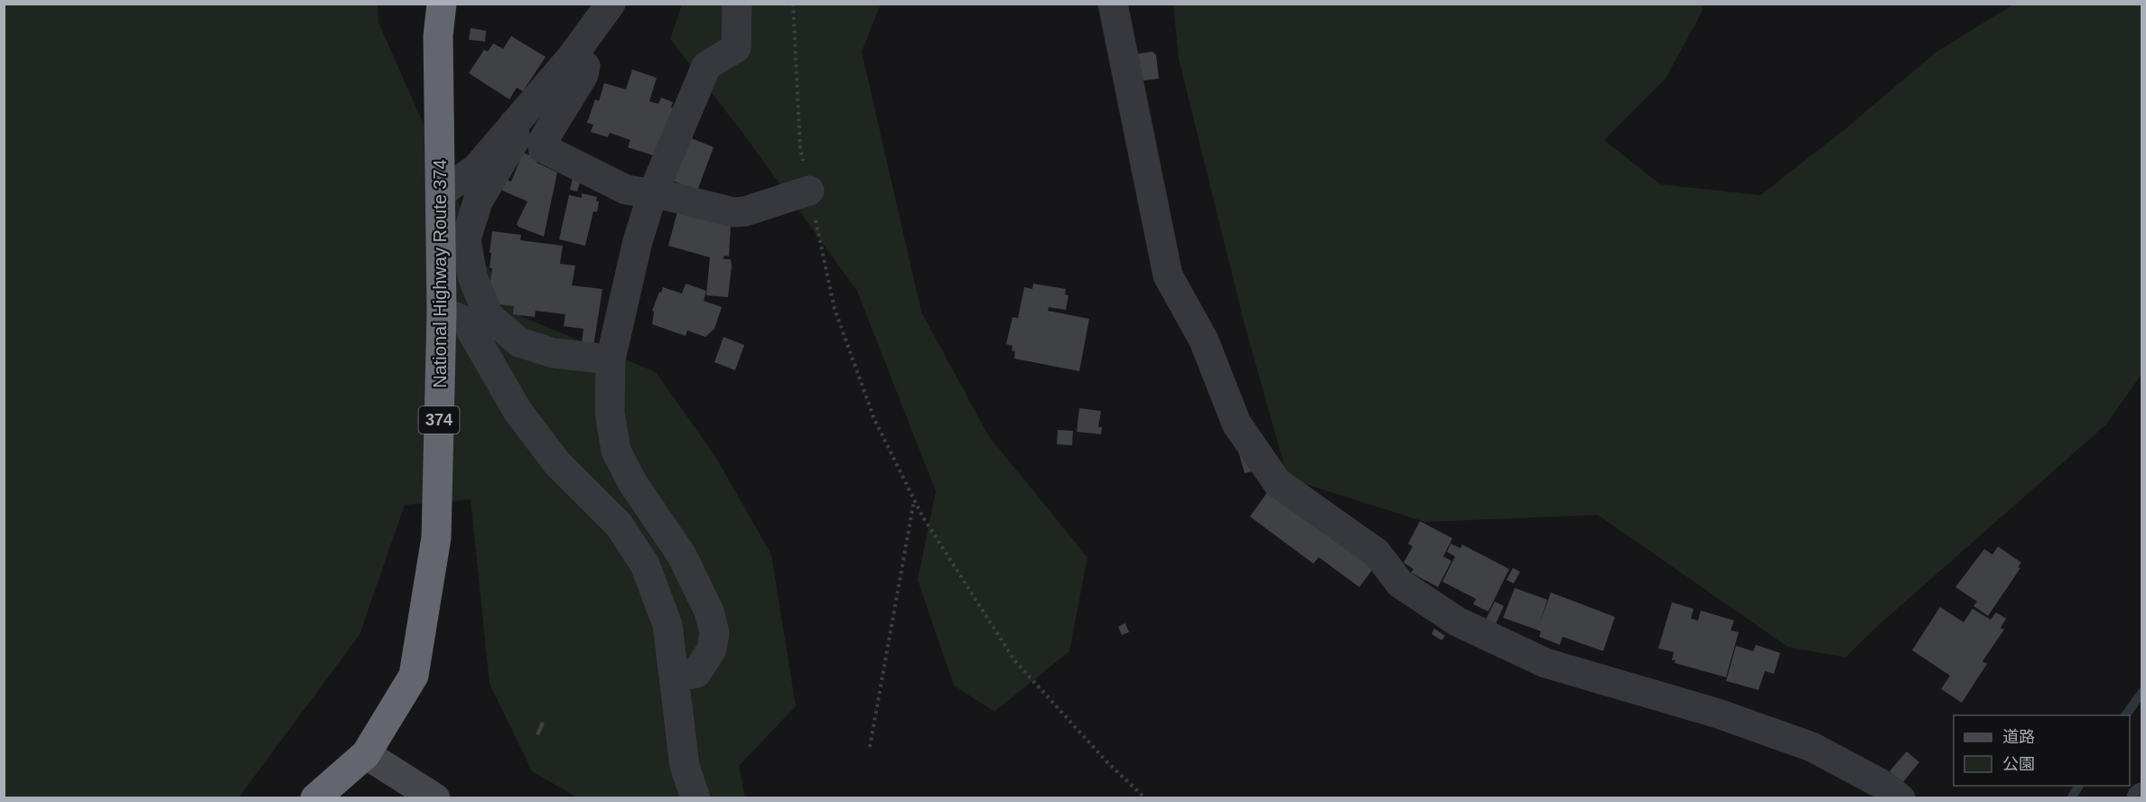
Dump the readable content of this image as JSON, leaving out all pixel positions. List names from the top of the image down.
{
  "streets": {
    "highway": ["National Highway Route 374", "374"]
  },
  "legend": ["道路", "公園"]
}
